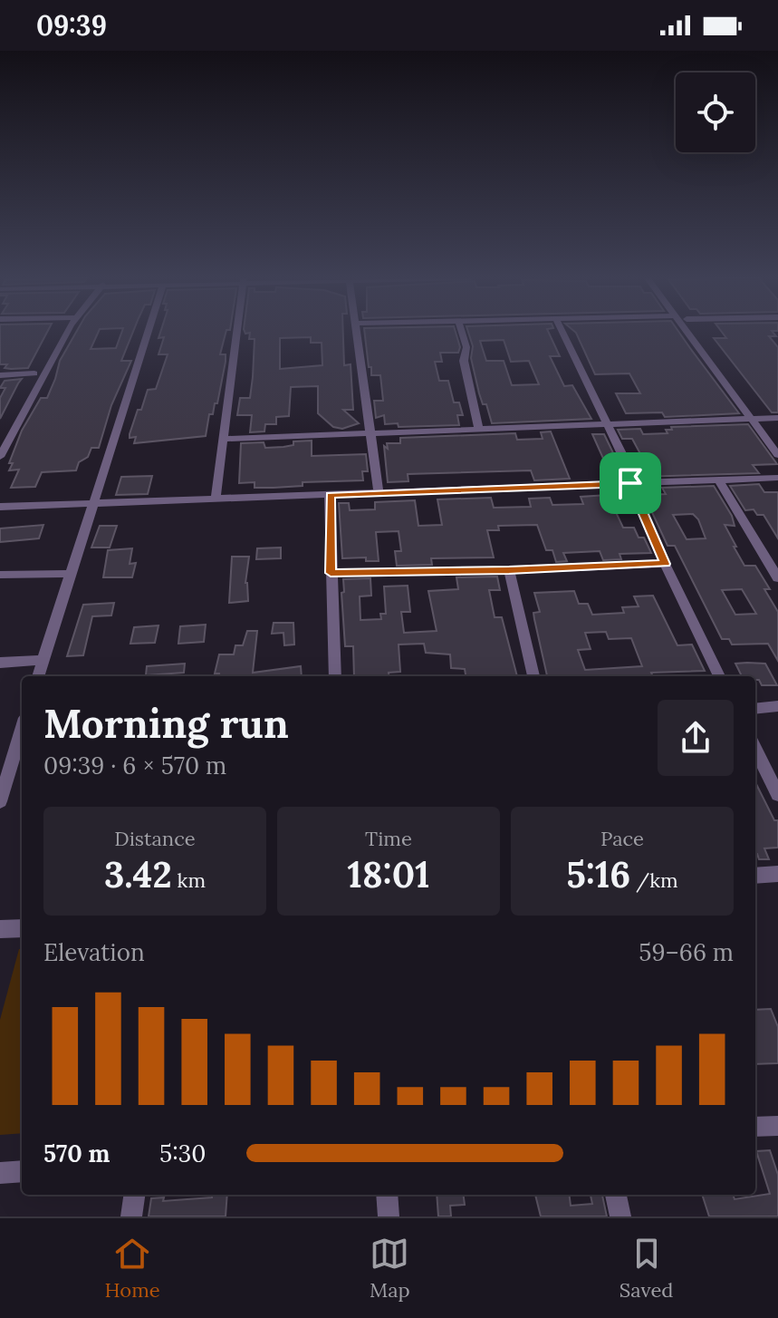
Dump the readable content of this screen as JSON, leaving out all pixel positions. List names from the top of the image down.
{
  "page": {
    "status": "09:39",
    "heading": ["Morning run", "09:39 · 6 × 570 m"],
    "stats": [
      ["Distance", "3.42 km"],
      ["Time", "18:01"],
      ["Pace", "5:16 /km"]
    ],
    "chart": ["Elevation", "59–66 m"],
    "list": [
      {
        "name": "570 m",
        "note": "5:30"
      }
    ],
    "tabs": ["Home", "Map", "Saved"]
  }
}
